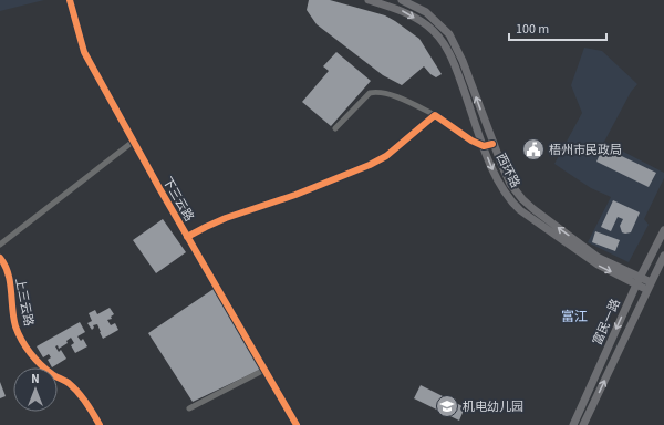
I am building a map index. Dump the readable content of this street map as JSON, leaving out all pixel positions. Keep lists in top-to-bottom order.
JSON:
{
  "streets": {
    "main road": ["西环路", "富民一路"],
    "street": ["下三云路", "上三云路"]
  },
  "crossings": [
    ["西环路", "富民一路"]
  ],
  "districts": ["富江"],
  "places": {
    "public building": ["梧州市民政局"],
    "school or university": ["机电幼儿园"]
  },
  "scale_bar": "100 m",
  "north": "top"
}
